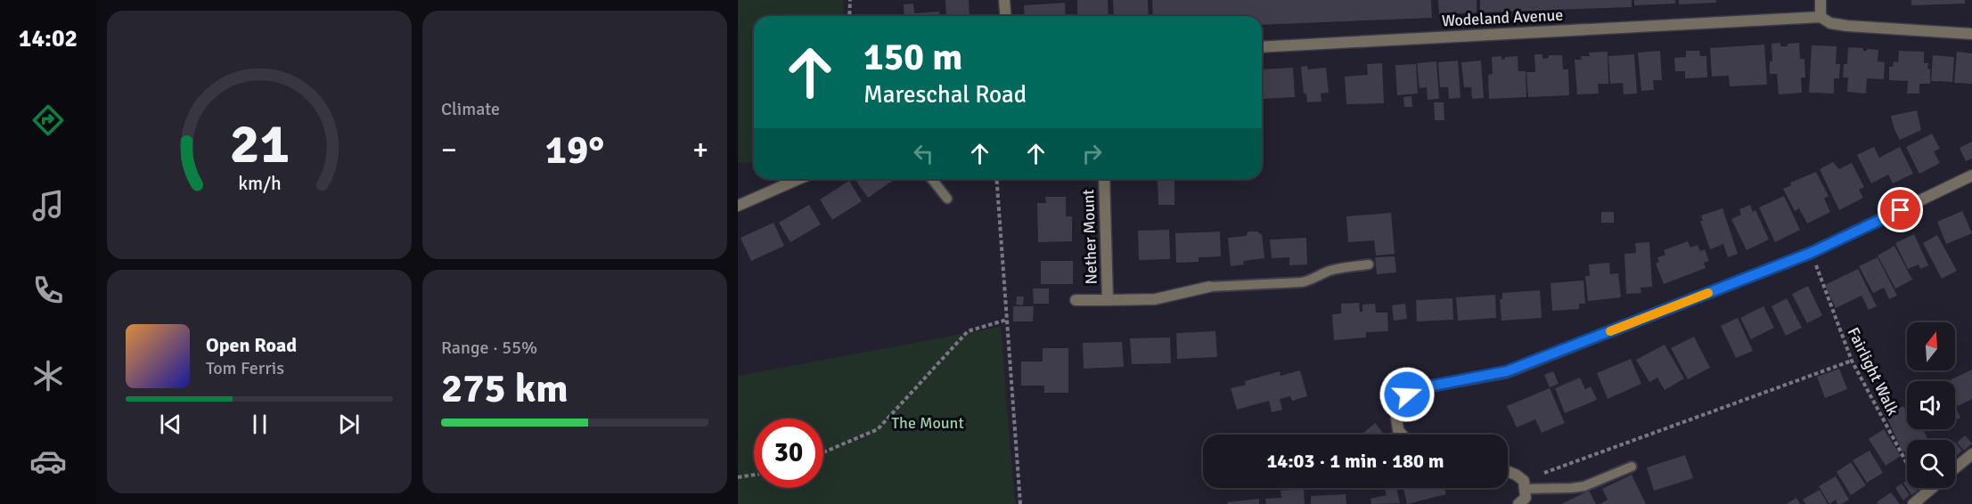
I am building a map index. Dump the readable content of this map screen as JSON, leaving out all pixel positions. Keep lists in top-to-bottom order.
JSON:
{
  "streets": {
    "street": ["Wodeland Avenue", "Nether Mount"],
    "path": ["Fairlight Walk"]
  },
  "parks": ["The Mount"],
  "north": "top",
  "page": {
    "tabs": "14:02",
    "tile": [
      "Climate",
      ["Range · 55%", "275 km"]
    ],
    "turn": ["150 m", "Mareschal Road"],
    "heat": ["−", "19°", "+"],
    "song": ["Open Road", "Tom Ferris"],
    "limit": "30",
    "trip": "14:03 · 1 min · 180 m",
    "gauge": ["21", "km/h"]
  }
}
